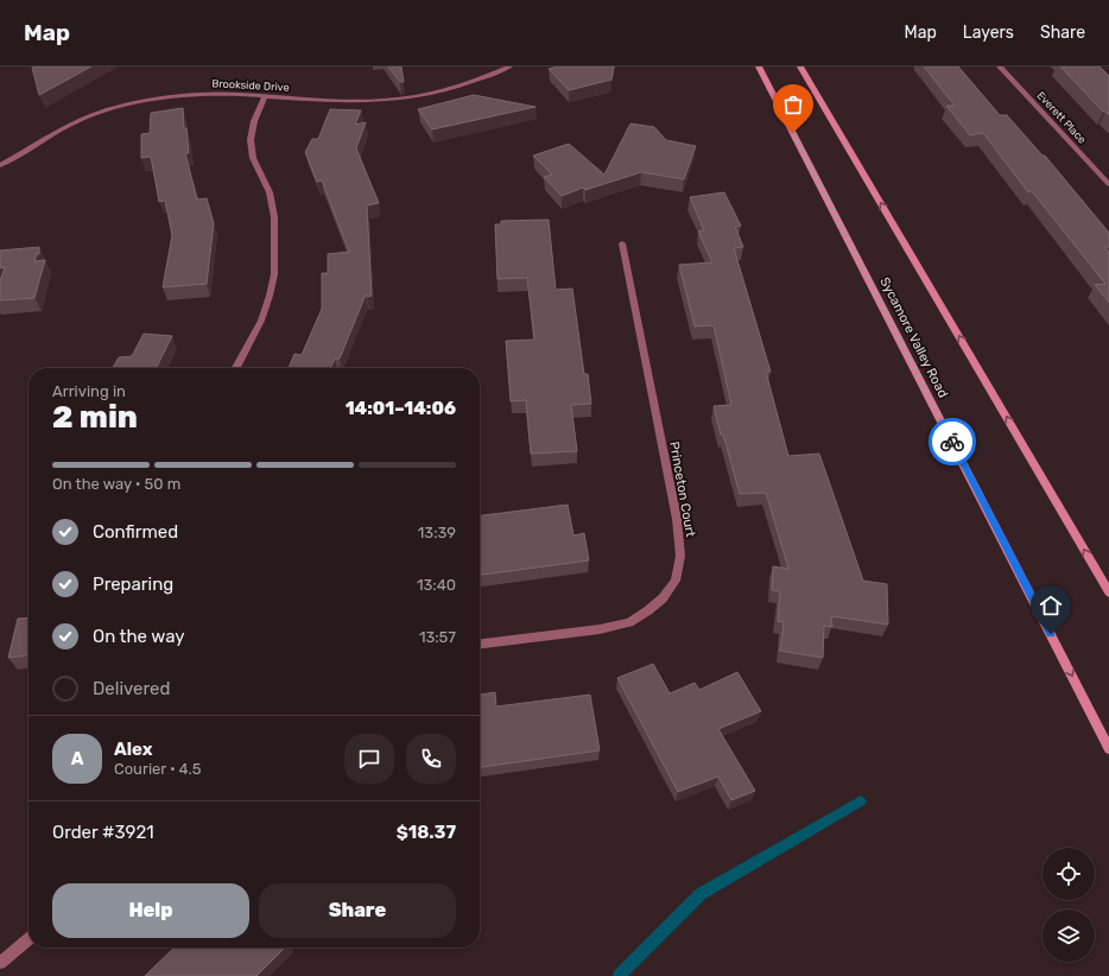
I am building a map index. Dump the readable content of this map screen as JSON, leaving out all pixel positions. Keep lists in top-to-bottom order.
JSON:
{
  "streets": {
    "main road": ["Sycamore Valley Road"],
    "street": ["Brookside Drive", "Everett Place", "Princeton Court"]
  },
  "page": {
    "header": "Map",
    "nav": ["Map", "Layers", "Share"],
    "heading": ["2 min", "Arriving in", "14:01–14:06"],
    "panel": [
      "Alex",
      "Courier · 4.5",
      "Order #3921",
      "$18.37"
    ],
    "bar": "On the way · 50 m",
    "list": [
      ["Confirmed", "13:39"],
      ["Preparing", "13:40"],
      ["On the way", "13:57"],
      "Delivered"
    ],
    "round": "A",
    "buttons": ["Help", "Share"]
  }
}
